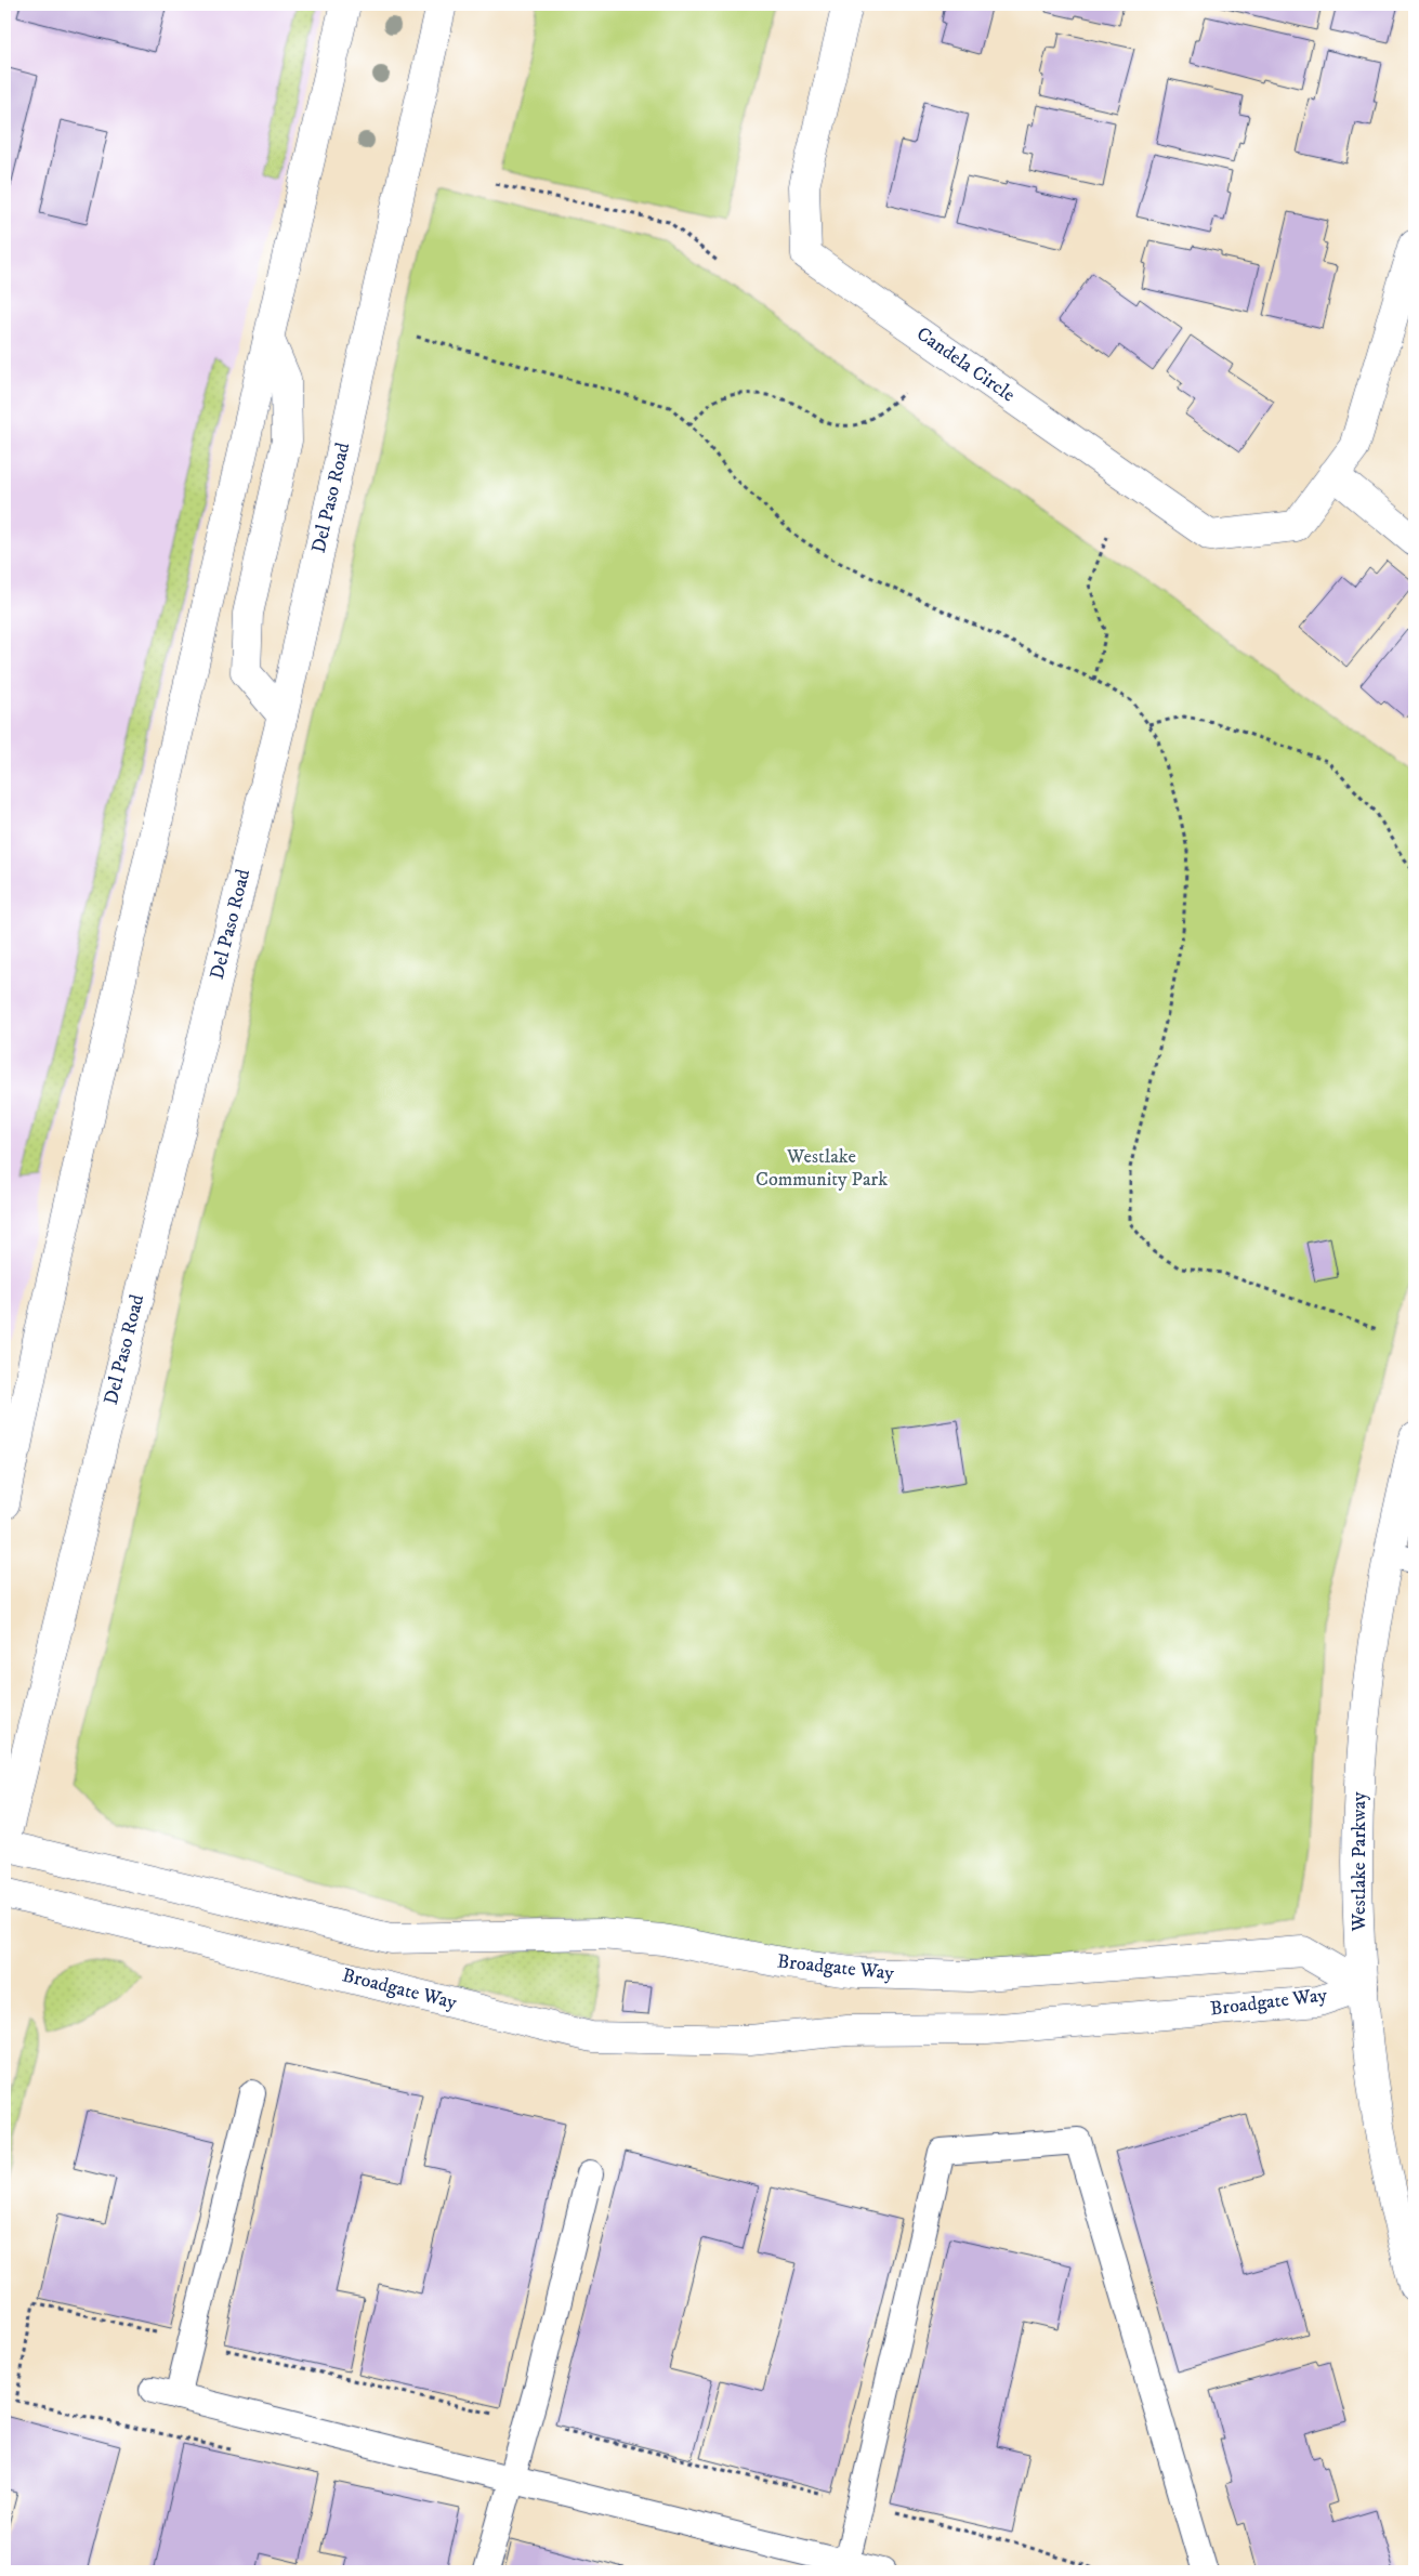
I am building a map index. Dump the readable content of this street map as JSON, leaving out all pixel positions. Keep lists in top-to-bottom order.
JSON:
{
  "streets": {
    "street": [
      "Candela Circle",
      "Del Paso Road",
      "Westlake Parkway",
      "Broadgate Way"
    ]
  },
  "crossings": [
    ["Del Paso Road", "Broadgate Way"],
    ["Westlake Parkway", "Broadgate Way"]
  ],
  "parks": ["Westlake Community Park"]
}
